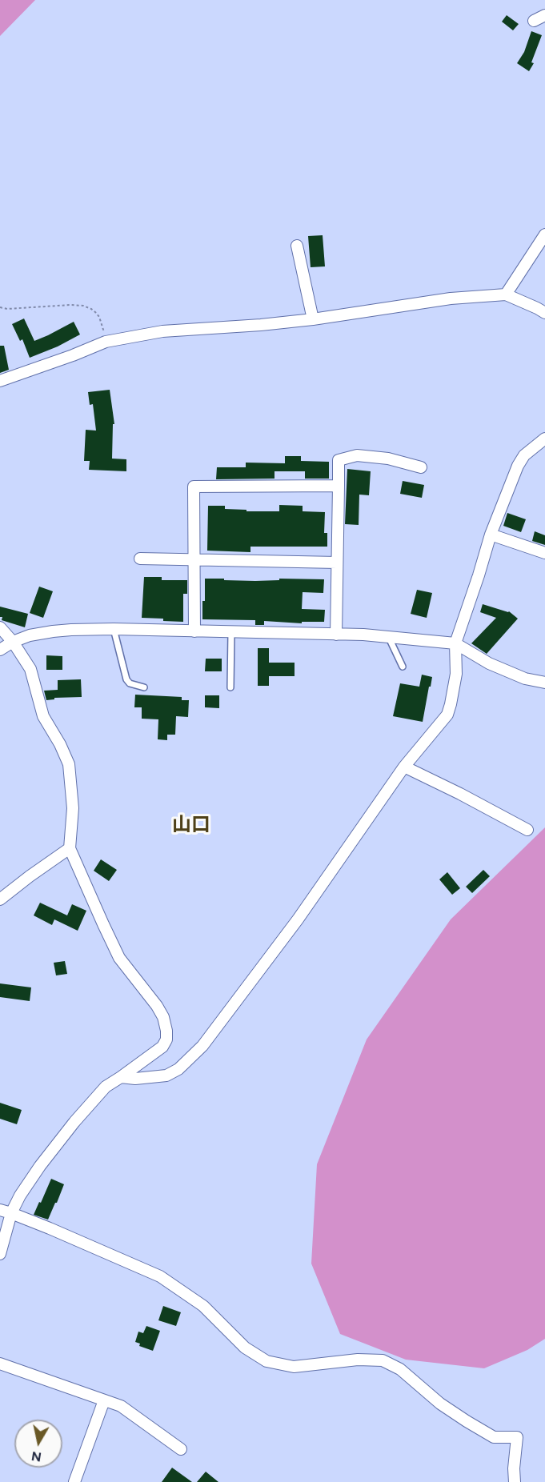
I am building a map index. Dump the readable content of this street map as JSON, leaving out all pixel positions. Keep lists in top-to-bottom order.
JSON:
{
  "districts": ["山口"],
  "north": "bottom"
}
